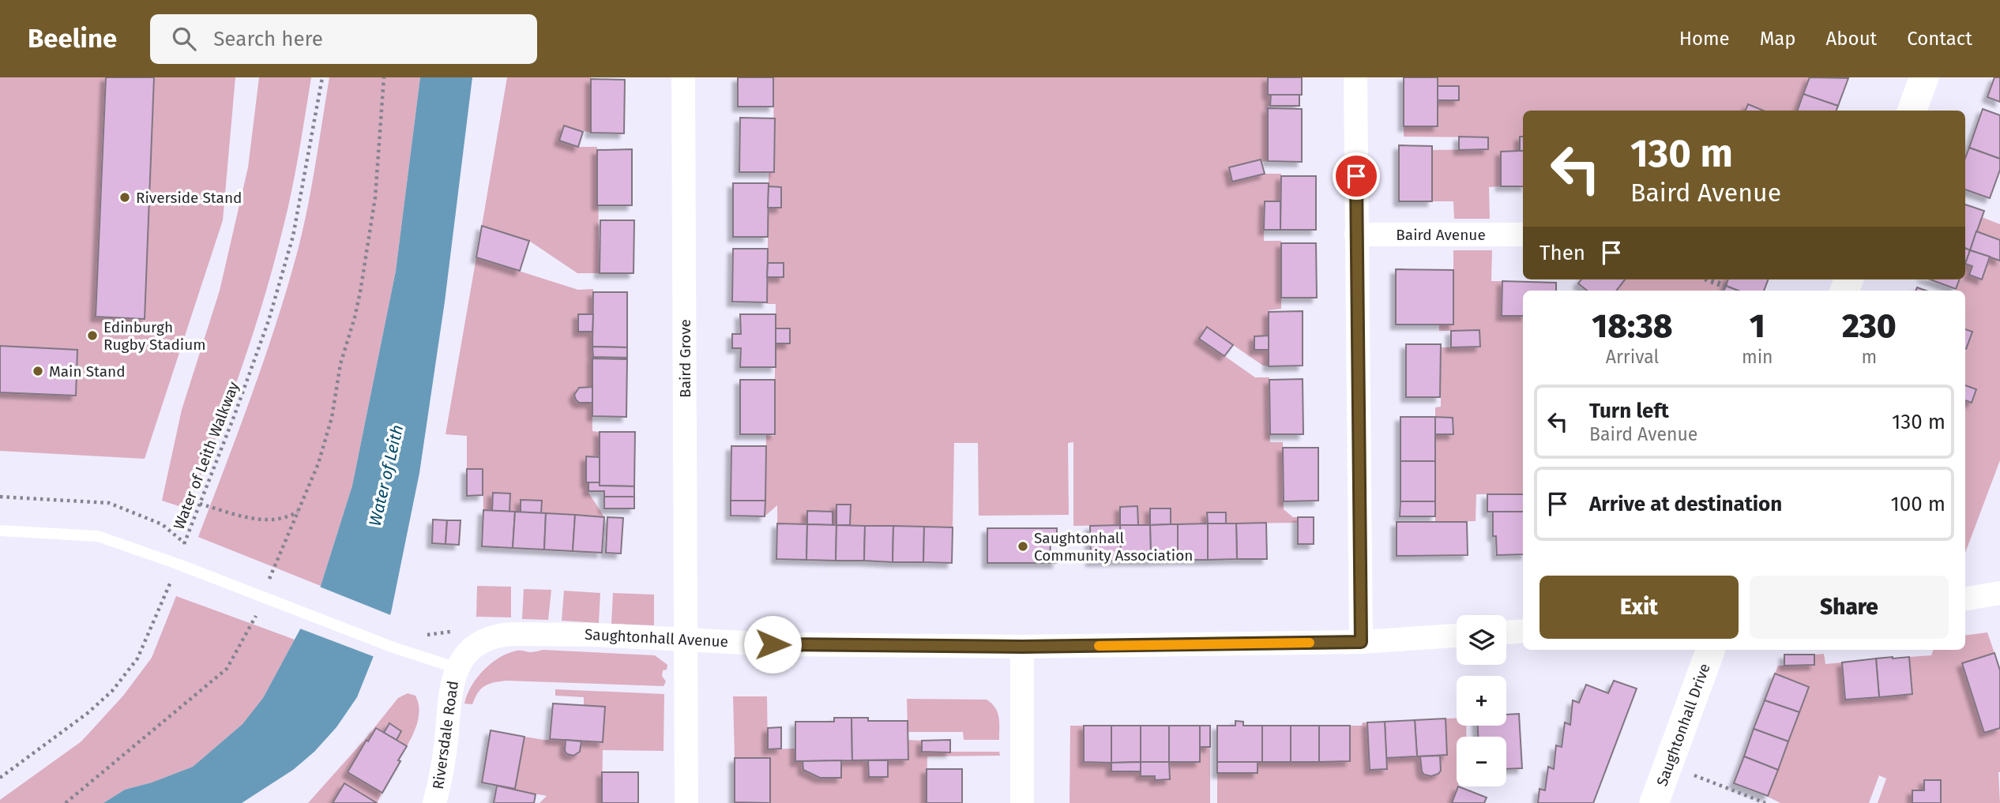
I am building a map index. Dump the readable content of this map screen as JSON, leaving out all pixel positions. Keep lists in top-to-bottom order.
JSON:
{
  "streets": {
    "street": [
      "Baird Avenue",
      "Baird Grove",
      "Saughtonhall Avenue",
      "Saughtonhall Drive",
      "Riversdale Road"
    ],
    "path": ["Water of Leith Walkway"]
  },
  "crossings": [
    ["Baird Grove", "Saughtonhall Avenue"],
    ["Saughtonhall Avenue", "Riversdale Road"]
  ],
  "water": ["Water of Leith"],
  "places": [
    "Riverside Stand",
    "Edinburgh Rugby Stadium",
    "Main Stand",
    "Saughtonhall Community Association"
  ],
  "page": {
    "header": "Beeline",
    "search": "Search here",
    "nav": [
      "Home",
      "Map",
      "About",
      "Contact"
    ],
    "turn": ["130 m", "Baird Avenue"],
    "then": "Then",
    "eta": [
      "18:38",
      "Arrival",
      "1",
      "min",
      "230",
      "m"
    ],
    "list": [
      {
        "name": "Turn left",
        "note": "Baird Avenue",
        "value": "130 m"
      },
      {
        "name": "Arrive at destination",
        "value": "100 m"
      }
    ],
    "buttons": ["Exit", "Share"],
    "map_buttons": ["+", "−"]
  }
}
